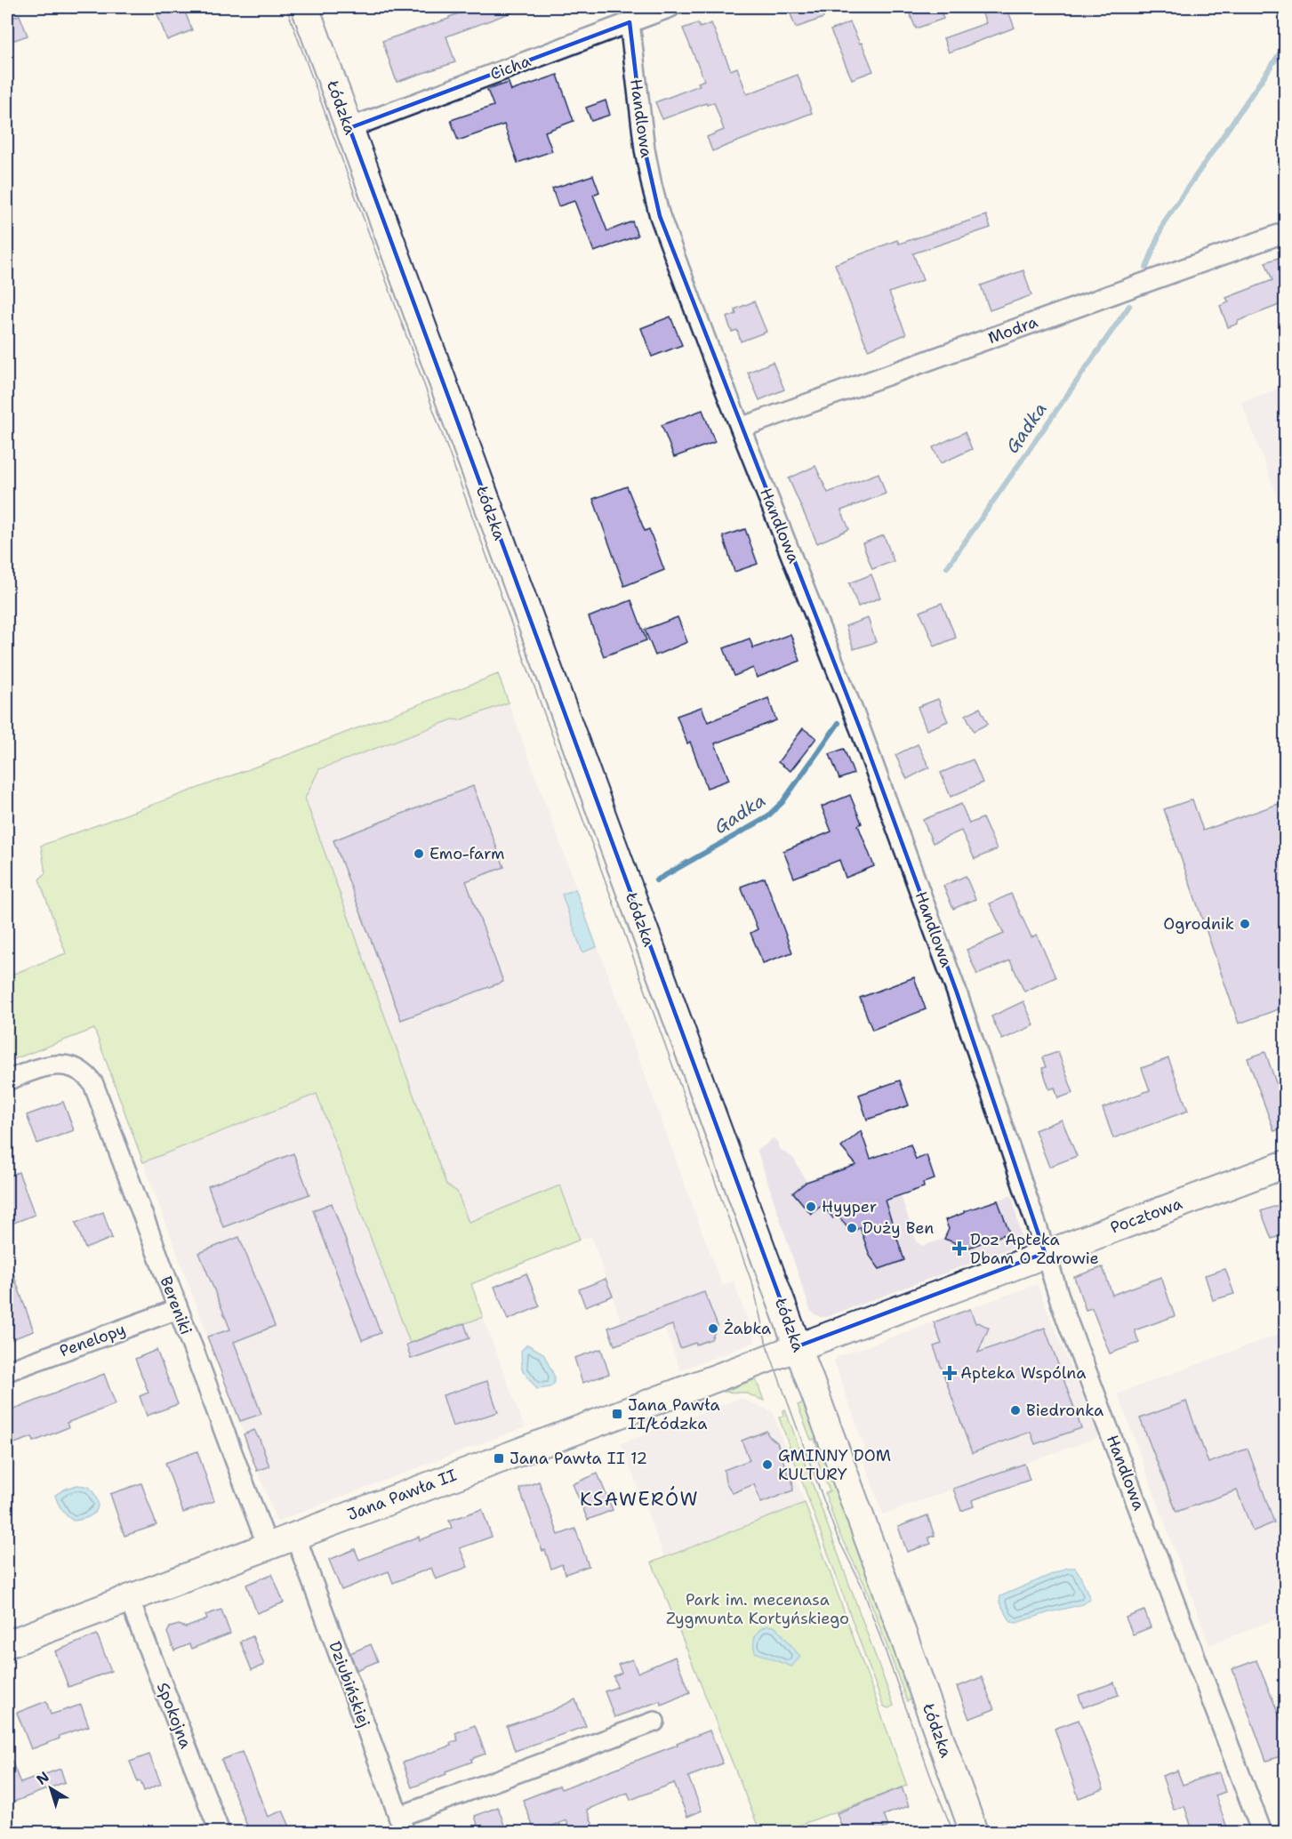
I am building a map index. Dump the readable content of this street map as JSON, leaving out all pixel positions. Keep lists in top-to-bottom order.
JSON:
{
  "streets": {
    "main road": ["Łódzka", "Pocztowa", "Jana Pawła II"],
    "street": [
      "Cicha",
      "Handlowa",
      "Modra",
      "Bereniki",
      "Penelopy",
      "Dziubińskiej",
      "Spokojna"
    ]
  },
  "crossings": [
    ["Cicha", "Łódzka"],
    ["Cicha", "Handlowa"],
    ["Łódzka", "Pocztowa"],
    ["Łódzka", "Jana Pawła II"],
    ["Handlowa", "Modra"],
    ["Handlowa", "Pocztowa"],
    ["Pocztowa", "Jana Pawła II"],
    ["Bereniki", "Penelopy"],
    ["Bereniki", "Jana Pawła II"],
    ["Jana Pawła II", "Dziubińskiej"],
    ["Jana Pawła II", "Spokojna"]
  ],
  "districts": ["KSAWERÓW"],
  "water": ["Gadka"],
  "parks": ["Park im. mecenasa Zygmunta Kortyńskiego"],
  "places": {
    "other": [
      "Emo-farm",
      "Ogrodnik",
      "Hyyper",
      "Duży Ben",
      "Żabka",
      "Biedronka",
      "GMINNY DOM KULTURY"
    ],
    "health": ["Doz Apteka Dbam O Zdrowie", "Apteka Wspólna"],
    "transit": ["Jana Pawła II/Łódzka", "Jana Pawła II 12"]
  },
  "north": "top left"
}
